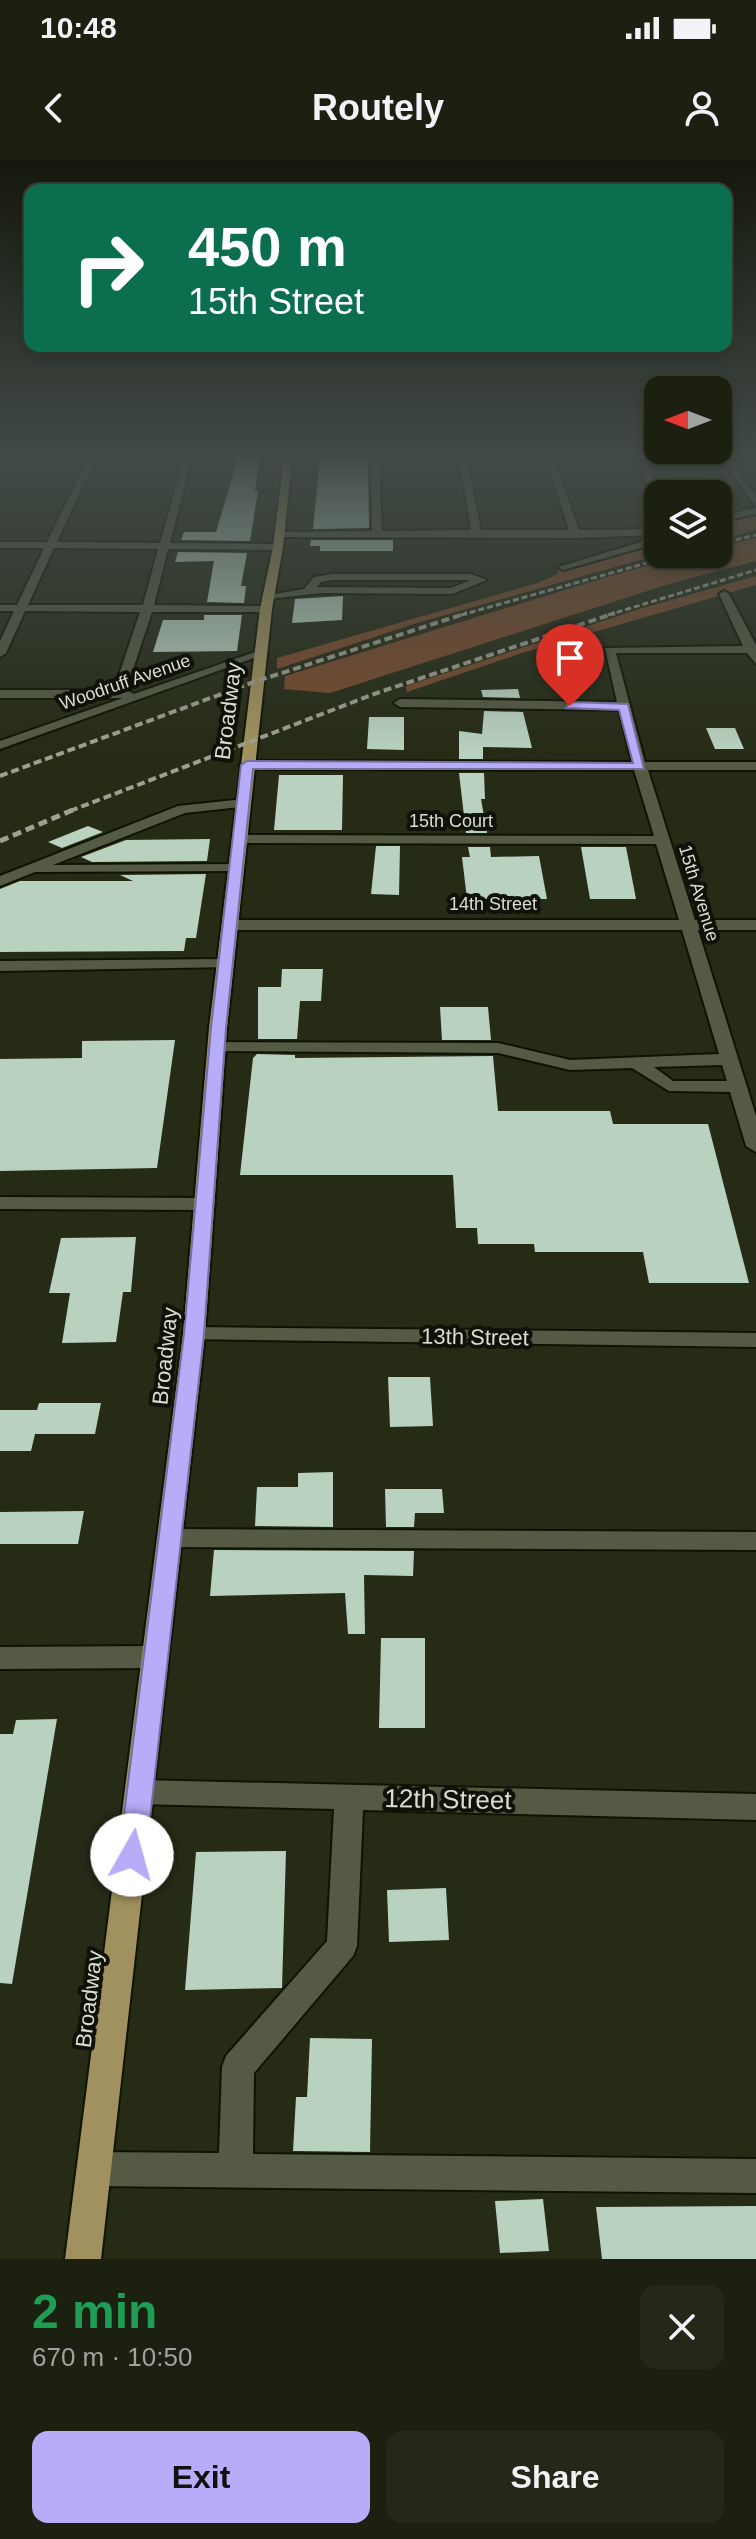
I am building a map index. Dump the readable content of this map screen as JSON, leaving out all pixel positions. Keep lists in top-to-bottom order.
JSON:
{
  "streets": {
    "main road": ["Broadway"],
    "street": [
      "Woodruff Avenue",
      "15th Court",
      "15th Avenue",
      "14th Street",
      "13th Street",
      "12th Street"
    ]
  },
  "crossings": [
    ["Woodruff Avenue", "Broadway"],
    ["Broadway", "15th Court"],
    ["Broadway", "14th Street"],
    ["Broadway", "13th Street"],
    ["Broadway", "12th Street"],
    ["15th Court", "15th Avenue"],
    ["15th Avenue", "14th Street"]
  ],
  "north": "left",
  "page": {
    "status": "10:48",
    "header": "Routely",
    "turn": ["450 m", "15th Street"],
    "heading": ["2 min", "670 m · 10:50"],
    "buttons": ["Exit", "Share"]
  }
}
